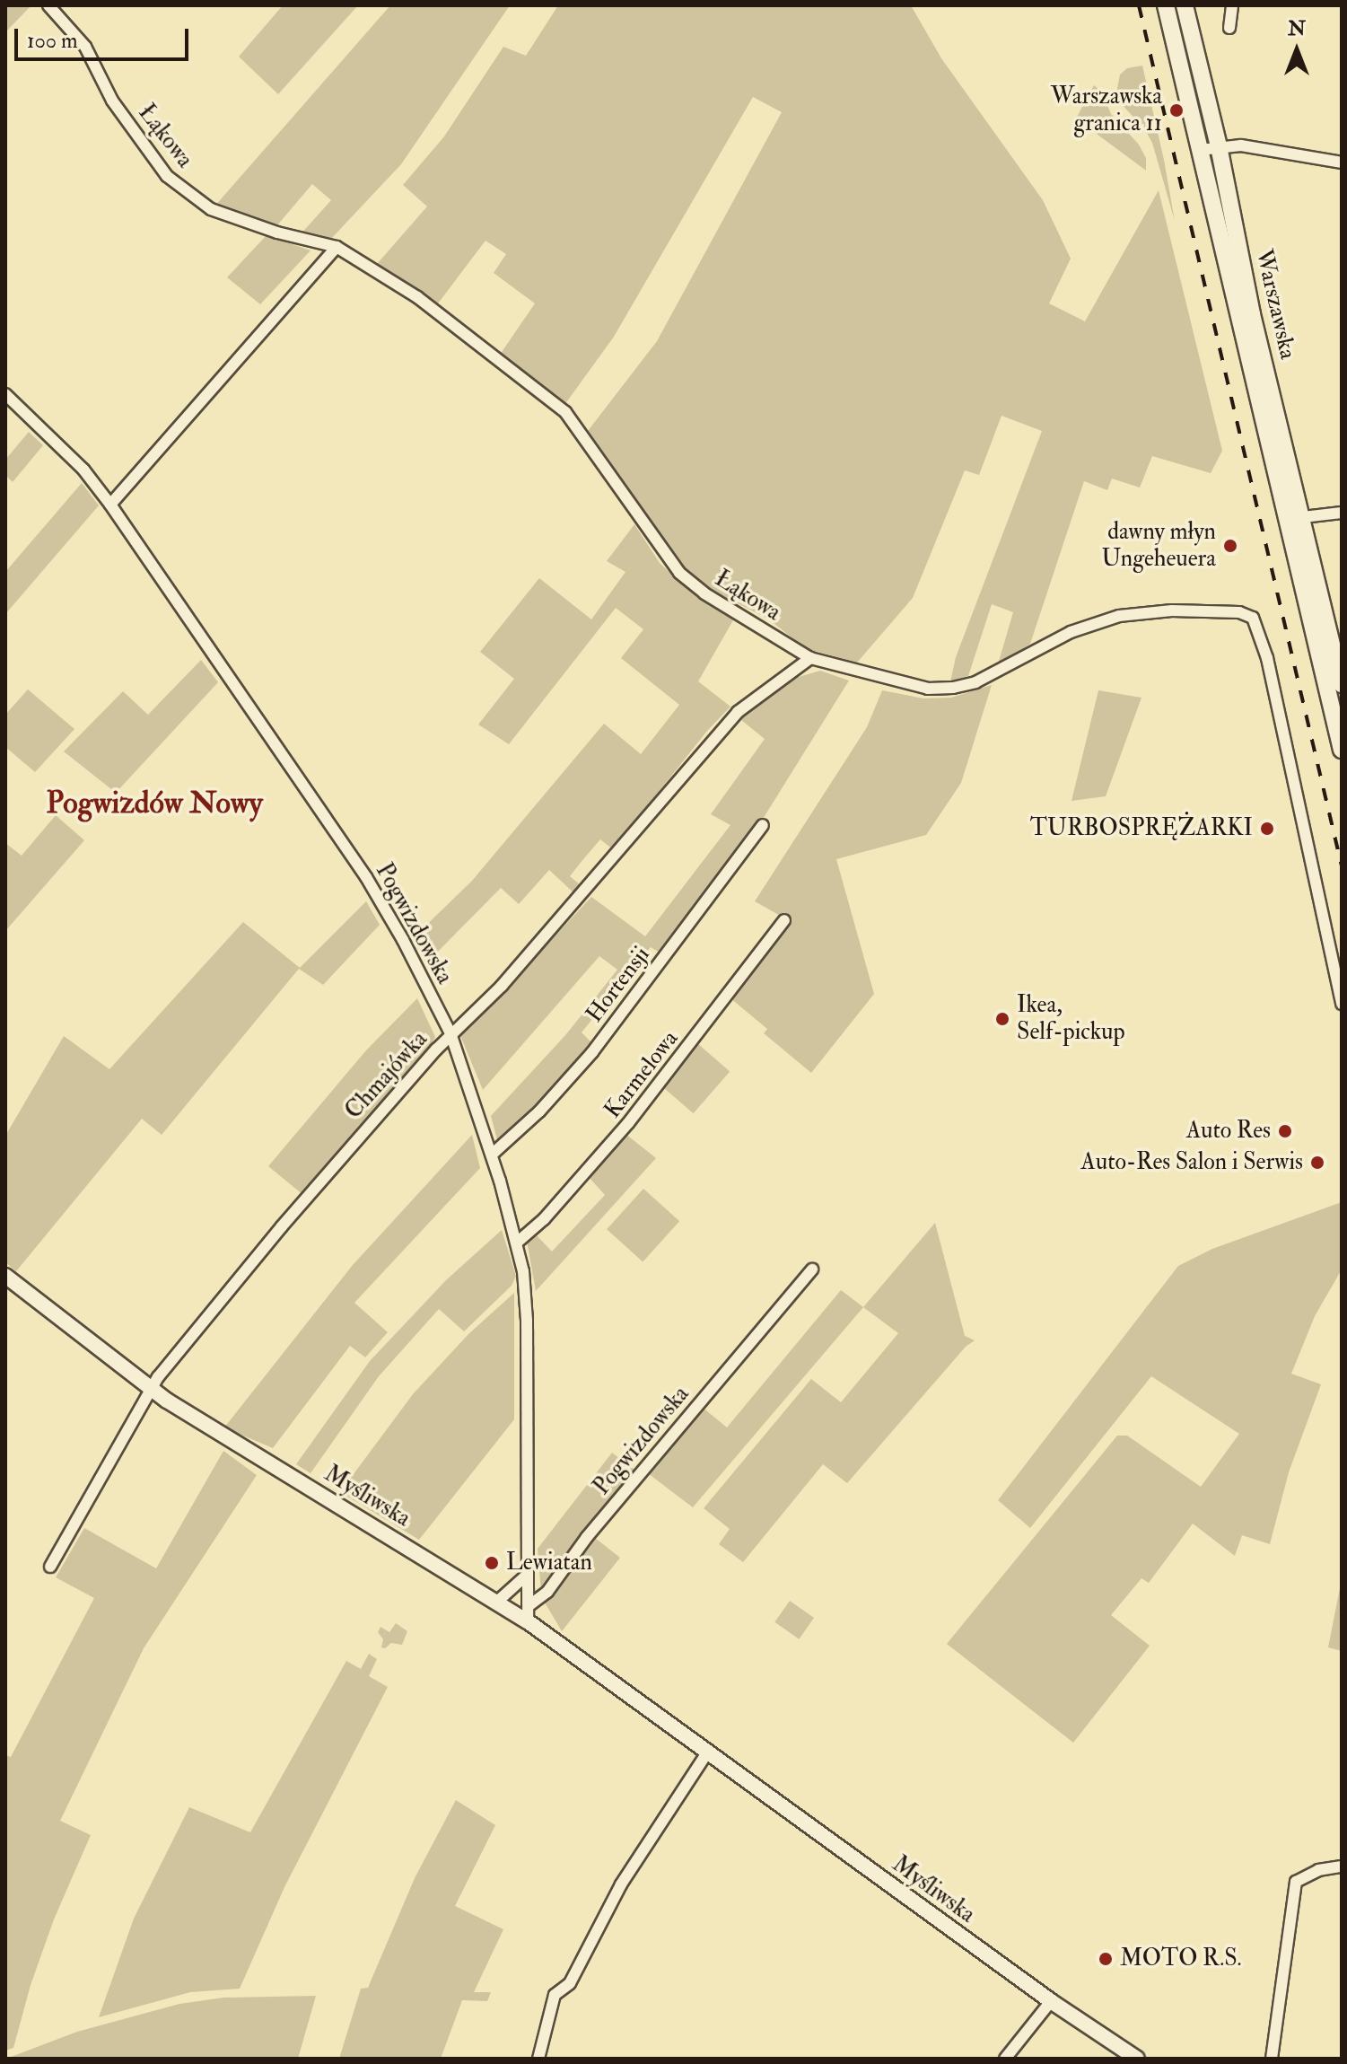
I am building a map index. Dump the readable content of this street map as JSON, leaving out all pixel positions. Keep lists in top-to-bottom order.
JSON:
{
  "streets": {
    "main road": ["Warszawska"],
    "street": [
      "Łąkowa",
      "Pogwizdowska",
      "Hortensji",
      "Karmelowa",
      "Chmajówka",
      "Myśliwska"
    ]
  },
  "crossings": [
    ["Łąkowa", "Chmajówka"],
    ["Pogwizdowska", "Hortensji"],
    ["Pogwizdowska", "Karmelowa"],
    ["Pogwizdowska", "Chmajówka"],
    ["Pogwizdowska", "Myśliwska"],
    ["Chmajówka", "Myśliwska"]
  ],
  "districts": ["Pogwizdów Nowy"],
  "places": [
    "Warszawska granica 11",
    "dawny młyn Ungeheuera",
    "TURBOSPRĘŻARKI",
    "Ikea, Self-pickup",
    "Auto Res",
    "Auto-Res Salon i Serwis",
    "Lewiatan",
    "MOTO R.S."
  ],
  "scale_bar": "100 m",
  "north": "top"
}
